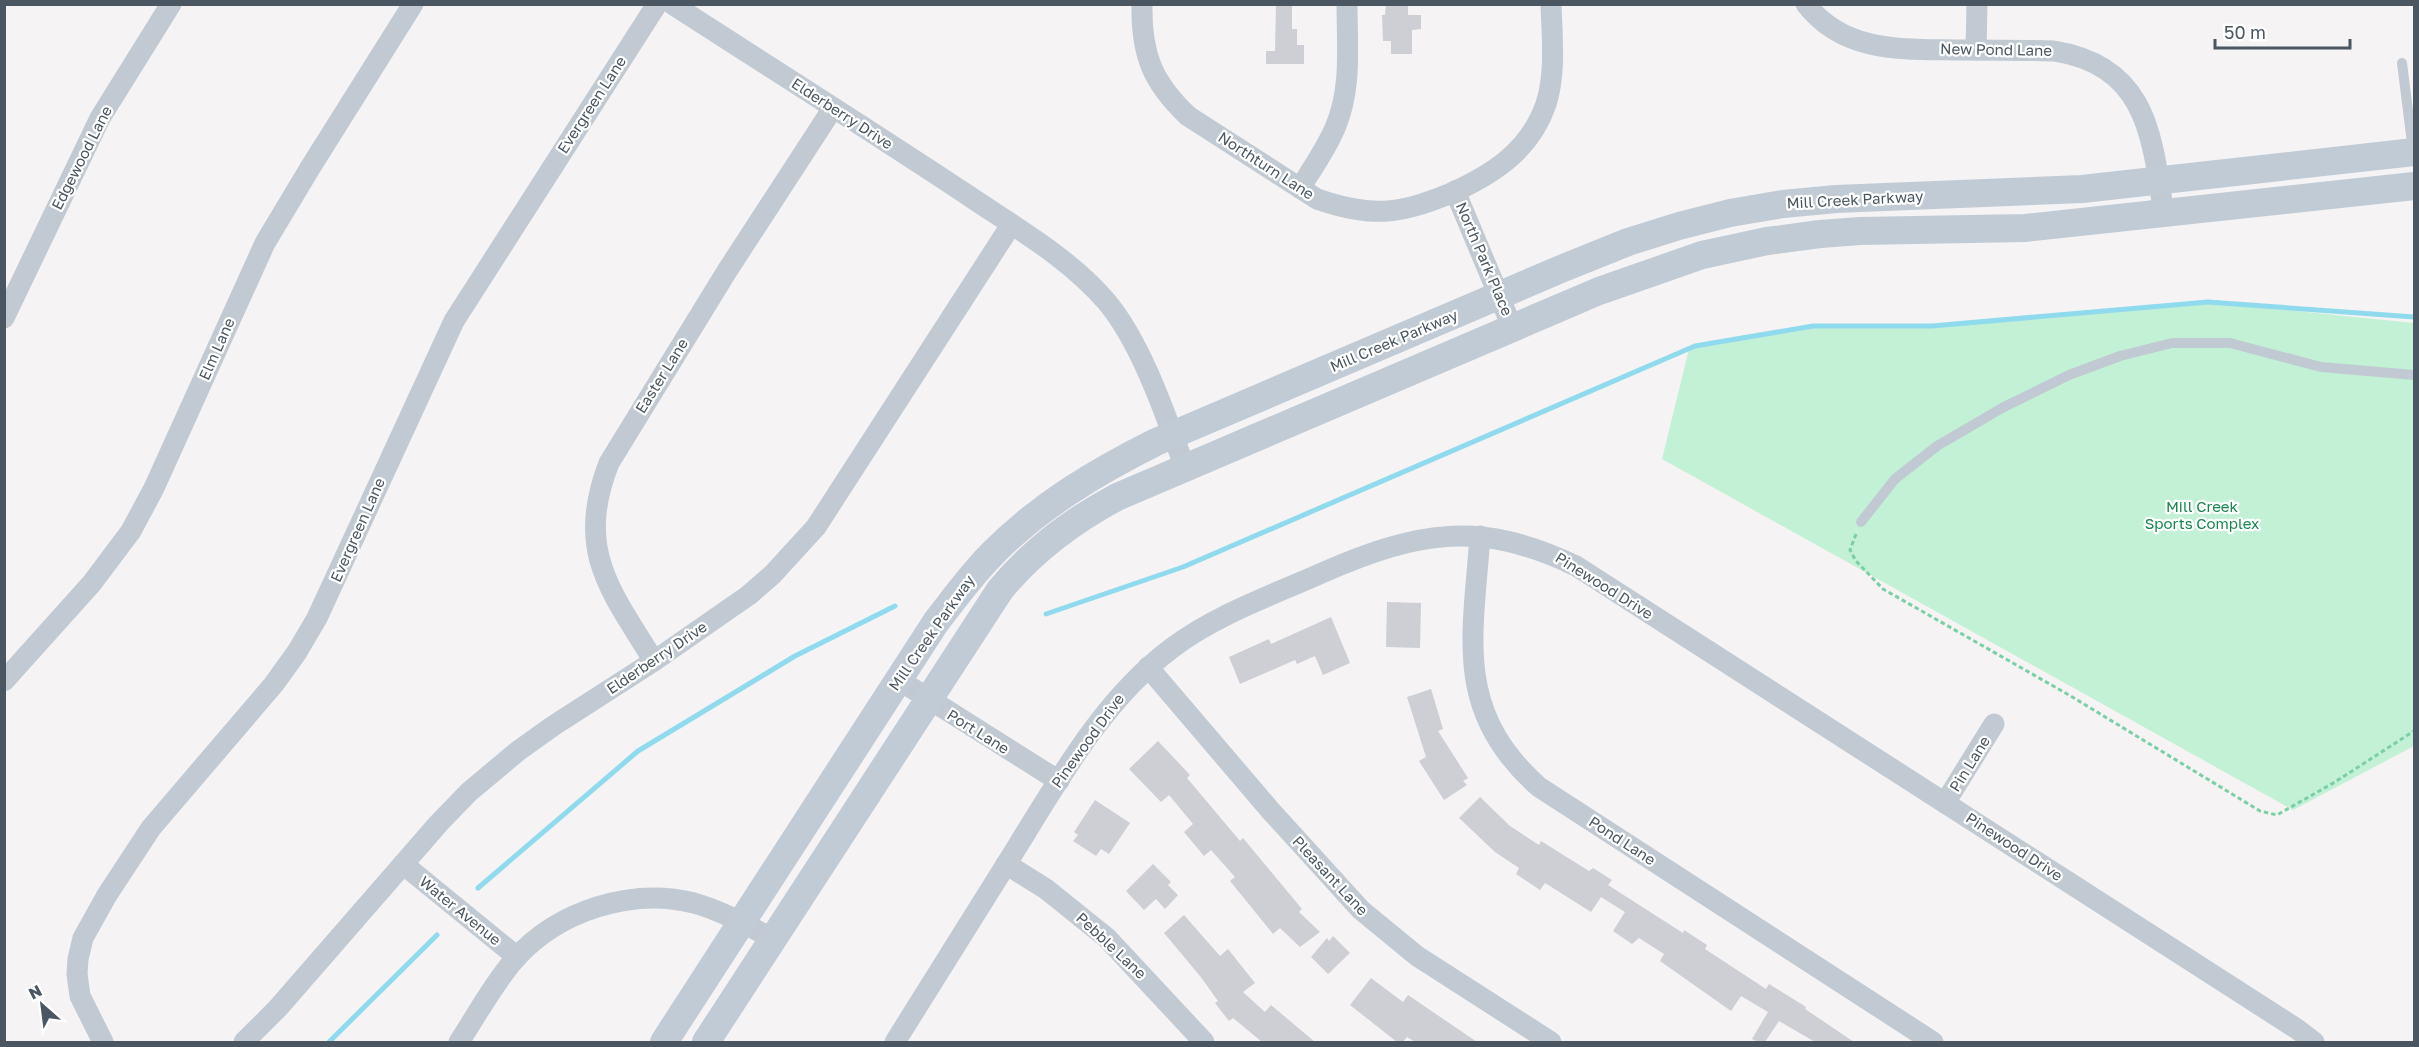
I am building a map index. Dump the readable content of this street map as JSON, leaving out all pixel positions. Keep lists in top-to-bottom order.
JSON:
{
  "streets": {
    "main road": ["Mill Creek Parkway"],
    "street": [
      "New Pond Lane",
      "Evergreen Lane",
      "Elderberry Drive",
      "Edgewood Lane",
      "Northturn Lane",
      "North Park Place",
      "Elm Lane",
      "Easter Lane",
      "Pinewood Drive",
      "Port Lane",
      "Pin Lane",
      "Pond Lane",
      "Pleasant Lane",
      "Water Avenue",
      "Pebble Lane"
    ]
  },
  "crossings": [
    ["New Pond Lane", "Mill Creek Parkway"],
    ["Elderberry Drive", "Mill Creek Parkway"],
    ["Elderberry Drive", "Easter Lane"],
    ["Elderberry Drive", "Water Avenue"],
    ["Northturn Lane", "North Park Place"],
    ["Mill Creek Parkway", "North Park Place"],
    ["Mill Creek Parkway", "Port Lane"],
    ["Pinewood Drive", "Port Lane"],
    ["Pinewood Drive", "Pin Lane"],
    ["Pinewood Drive", "Pond Lane"],
    ["Pinewood Drive", "Pleasant Lane"],
    ["Pinewood Drive", "Pebble Lane"]
  ],
  "parks": ["Mill Creek Sports Complex"],
  "scale_bar": "50 m",
  "north": "top left"
}
